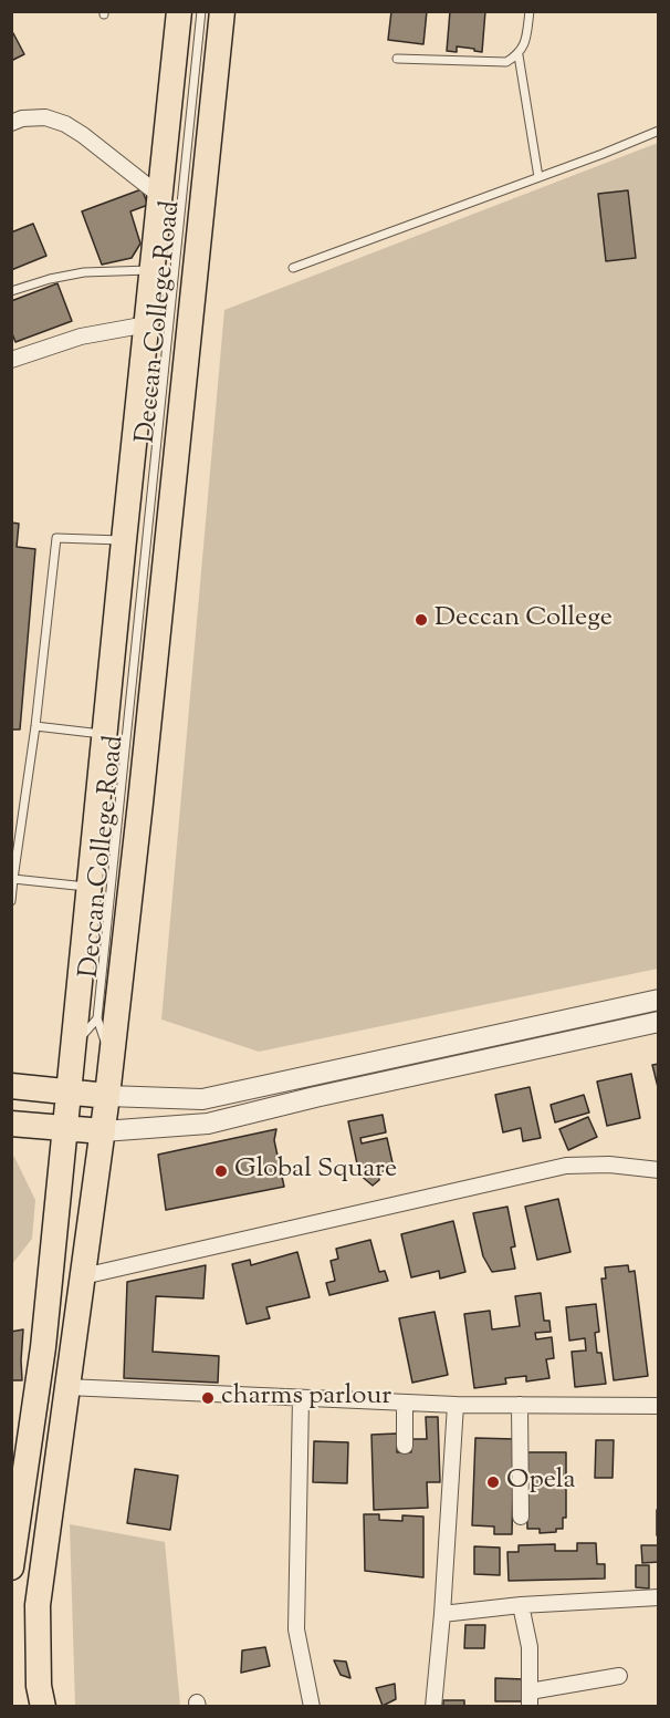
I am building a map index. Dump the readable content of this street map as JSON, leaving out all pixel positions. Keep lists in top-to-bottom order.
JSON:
{
  "streets": {
    "main road": ["Deccan College Road"]
  },
  "places": [
    "Deccan College",
    "Global Square",
    "charms parlour",
    "Opela"
  ]
}
